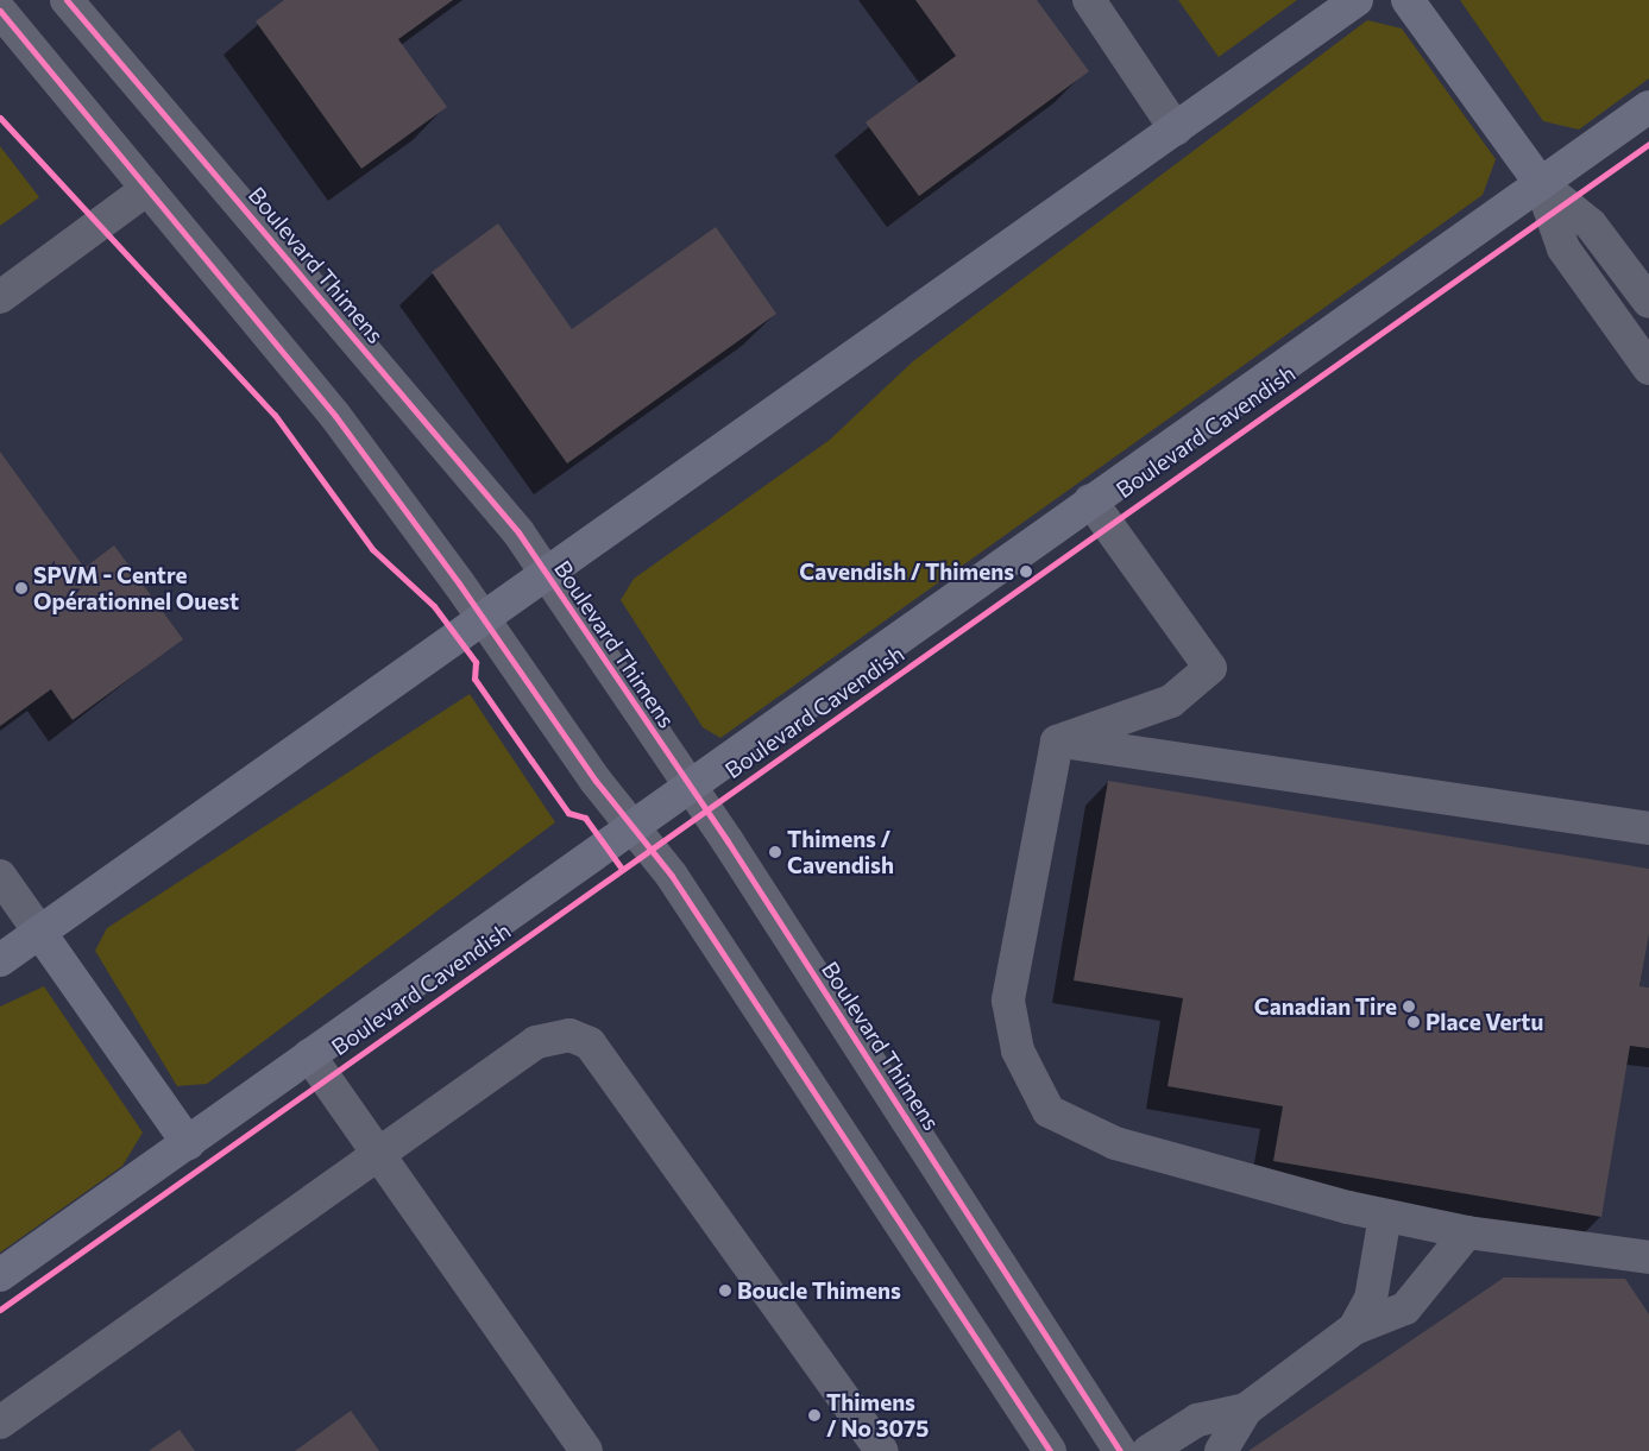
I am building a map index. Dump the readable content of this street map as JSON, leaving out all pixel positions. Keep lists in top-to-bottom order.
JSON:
{
  "streets": {
    "main road": ["Boulevard Cavendish"],
    "street": ["Boulevard Thimens"]
  },
  "crossings": [
    ["Boulevard Thimens", "Boulevard Cavendish"]
  ],
  "places": [
    "Cavendish / Thimens",
    "SPVM - Centre Opérationnel Ouest",
    "Thimens / Cavendish",
    "Canadian Tire",
    "Place Vertu",
    "Boucle Thimens",
    "Thimens / No 3075"
  ]
}
